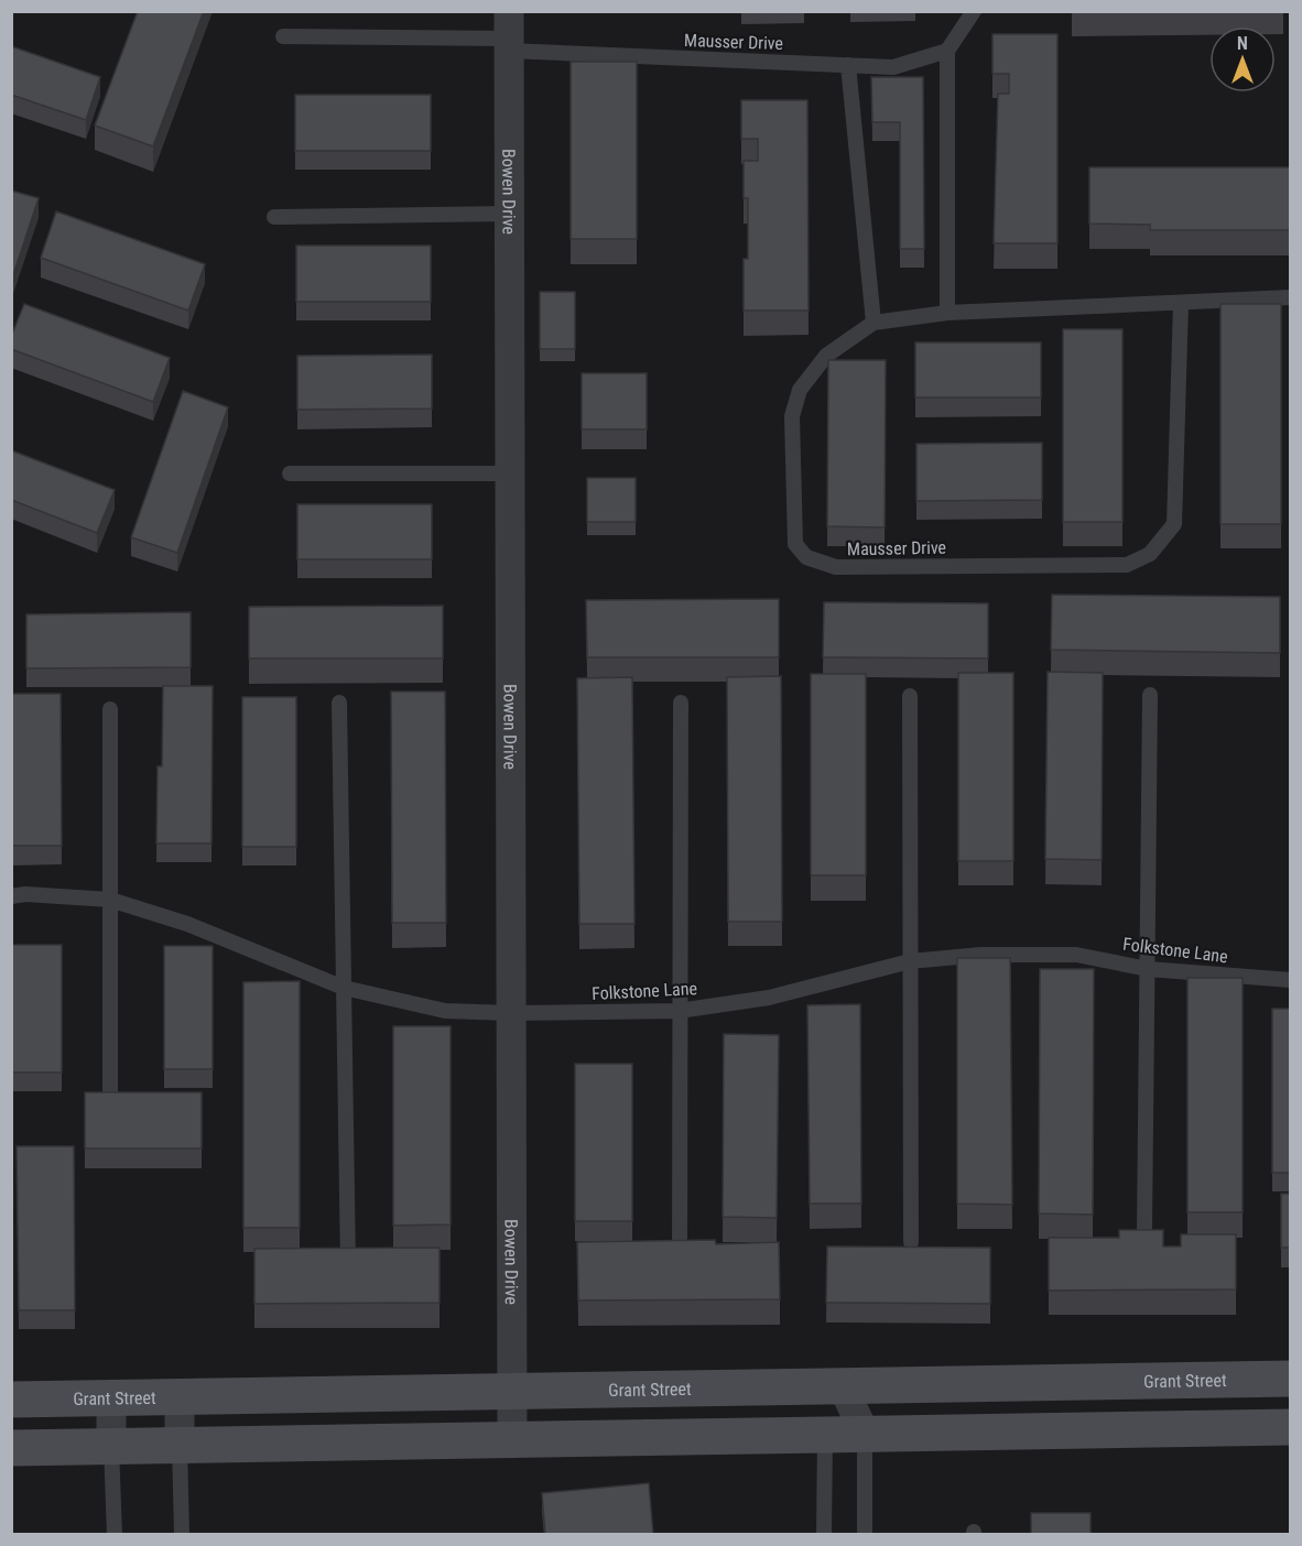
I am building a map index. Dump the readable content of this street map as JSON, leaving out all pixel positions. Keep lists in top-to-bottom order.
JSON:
{
  "streets": {
    "street": ["Bowen Drive", "Grant Street"],
    "lane": ["Mausser Drive", "Folkstone Lane"]
  },
  "crossings": [
    ["Mausser Drive", "Bowen Drive"],
    ["Bowen Drive", "Folkstone Lane"],
    ["Bowen Drive", "Grant Street"]
  ],
  "north": "top"
}
